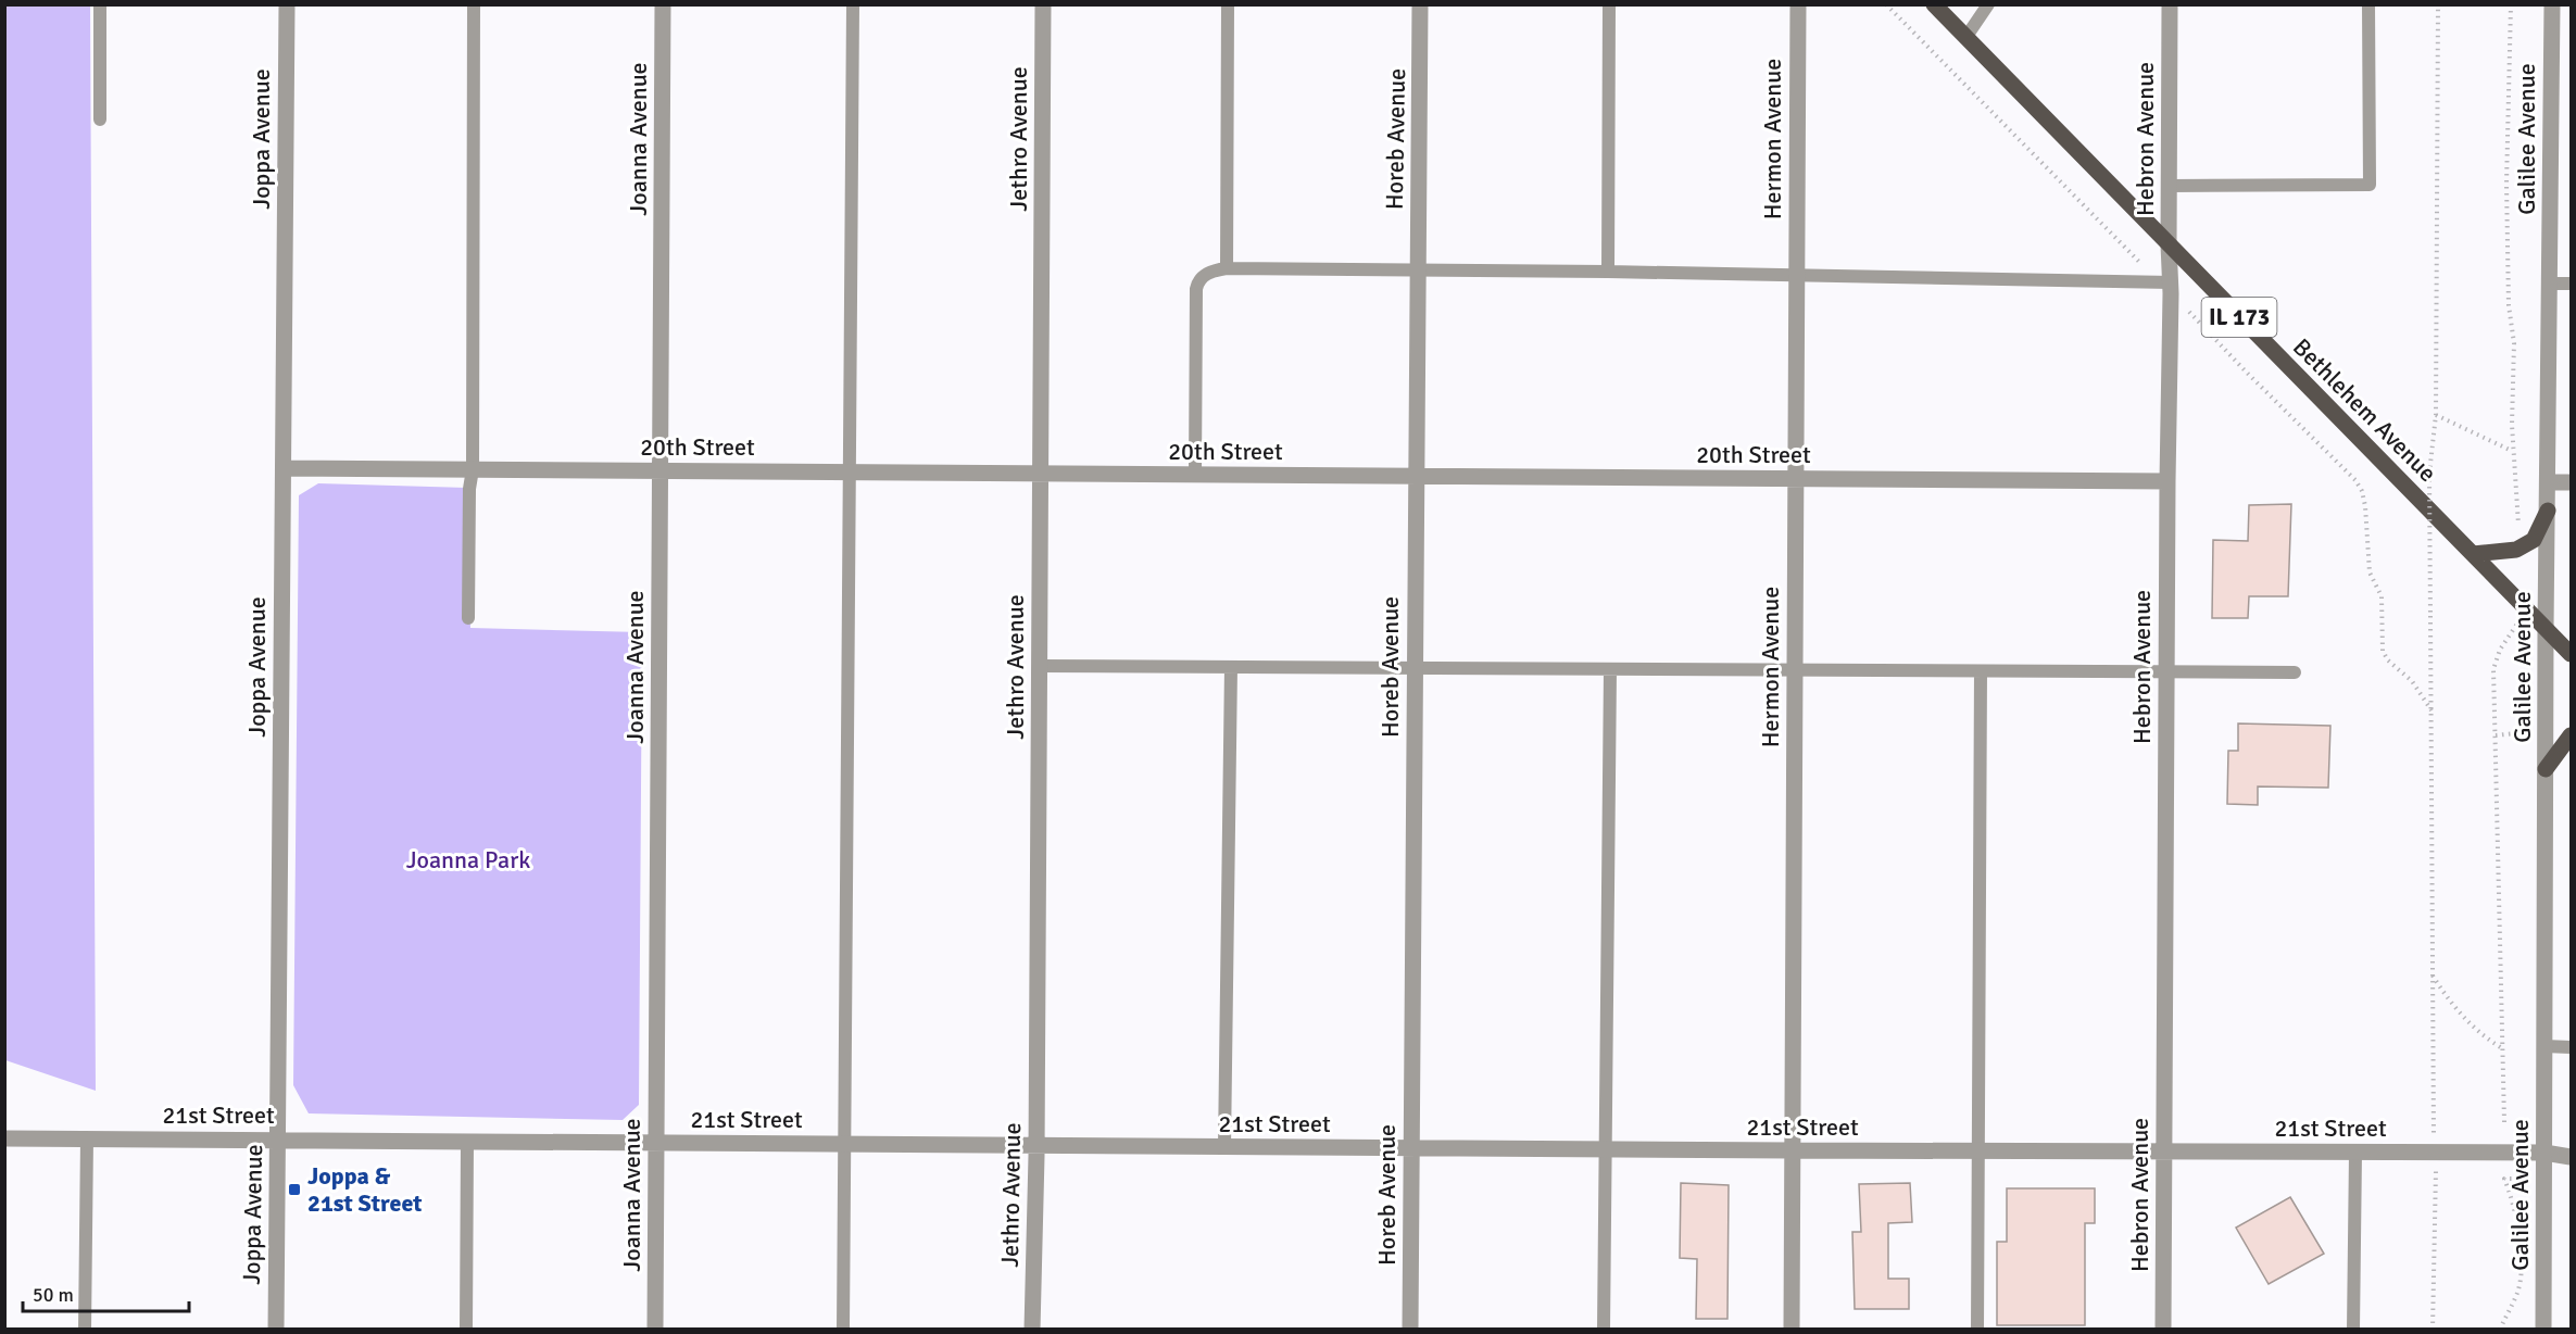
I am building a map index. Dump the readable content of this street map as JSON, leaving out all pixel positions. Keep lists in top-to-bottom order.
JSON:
{
  "streets": {
    "main road": ["IL 173", "Bethlehem Avenue"],
    "street": [
      "Joppa Avenue",
      "Joanna Avenue",
      "Jethro Avenue",
      "Horeb Avenue",
      "Hermon Avenue",
      "Hebron Avenue",
      "Galilee Avenue",
      "20th Street",
      "21st Street"
    ]
  },
  "crossings": [
    ["Joppa Avenue", "20th Street"],
    ["Joppa Avenue", "21st Street"],
    ["Joanna Avenue", "20th Street"],
    ["Joanna Avenue", "21st Street"],
    ["Jethro Avenue", "20th Street"],
    ["Jethro Avenue", "21st Street"],
    ["Horeb Avenue", "20th Street"],
    ["Horeb Avenue", "21st Street"],
    ["Hermon Avenue", "20th Street"],
    ["Hermon Avenue", "21st Street"],
    ["Hebron Avenue", "Bethlehem Avenue"],
    ["Hebron Avenue", "20th Street"],
    ["Hebron Avenue", "21st Street"],
    ["Galilee Avenue", "Bethlehem Avenue"],
    ["Galilee Avenue", "21st Street"]
  ],
  "parks": ["Joanna Park"],
  "places": {
    "transit": ["Joppa & 21st Street"]
  },
  "scale_bar": "50 m"
}
